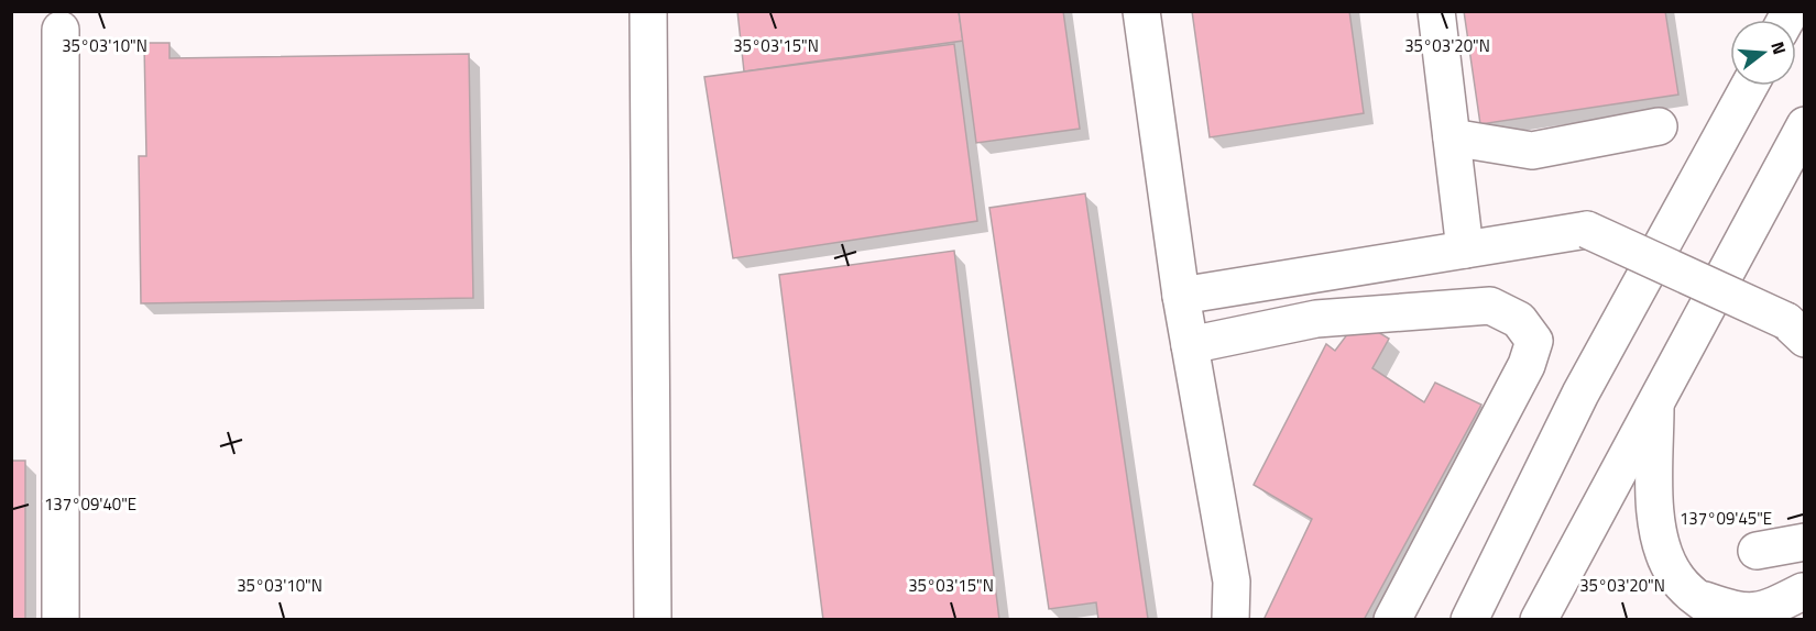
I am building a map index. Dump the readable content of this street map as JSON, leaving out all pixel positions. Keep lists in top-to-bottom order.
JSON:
{
  "north": "right",
  "coordinates": [
    "35°03'10\"N",
    "35°03'15\"N",
    "35°03'20\"N",
    "137°09'40\"E",
    "137°09'45\"E"
  ]
}
